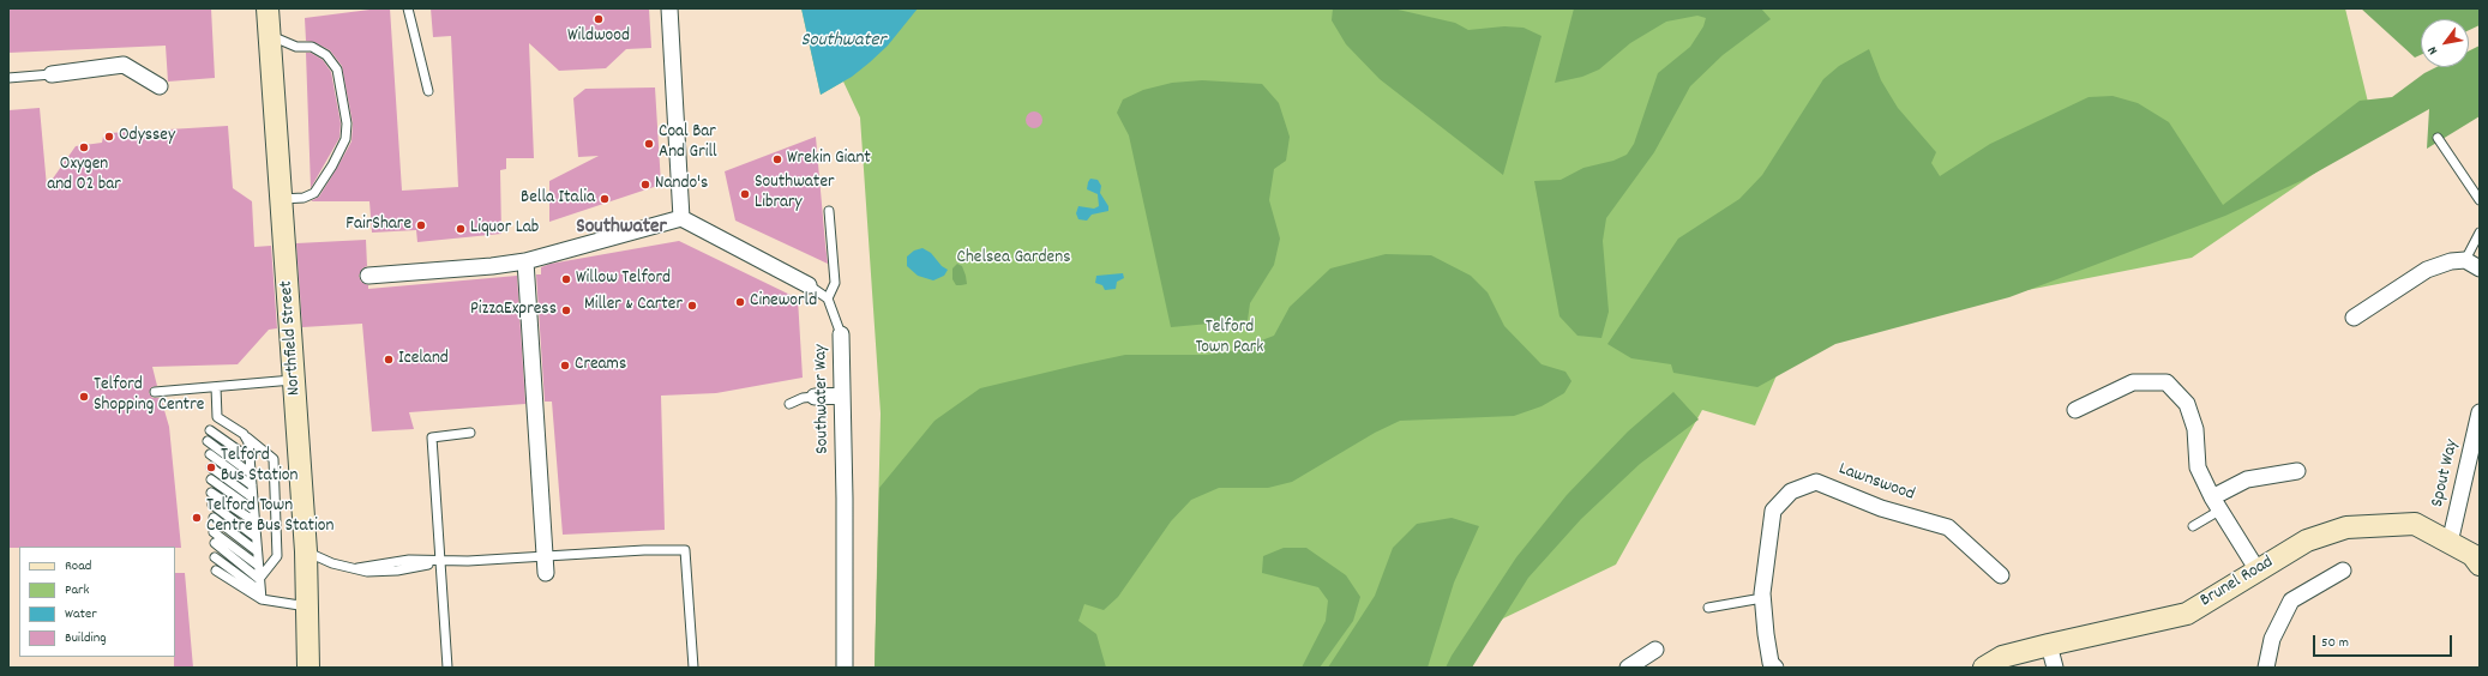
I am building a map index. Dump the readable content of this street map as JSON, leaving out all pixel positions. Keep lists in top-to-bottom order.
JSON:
{
  "streets": {
    "street": [
      "Northfield Street",
      "Southwater Way",
      "Spout Way",
      "Lawnswood",
      "Brunel Road"
    ]
  },
  "crossings": [
    ["Spout Way", "Brunel Road"]
  ],
  "districts": ["Southwater"],
  "water": ["Southwater"],
  "parks": ["Chelsea Gardens", "Telford Town Park"],
  "places": [
    "Wildwood",
    "Odyssey",
    "Coal Bar And Grill",
    "Oxygen and 02 bar",
    "Wrekin Giant",
    "Nando's",
    "Southwater Library",
    "Bella Italia",
    "FairShare",
    "Liquor Lab",
    "Willow Telford",
    "Cineworld",
    "Miller & Carter",
    "PizzaExpress",
    "Iceland",
    "Creams",
    "Telford Shopping Centre",
    "Telford Bus Station",
    "Telford Town Centre Bus Station"
  ],
  "legend": [
    "Road",
    "Park",
    "Water",
    "Building"
  ],
  "scale_bar": "50 m",
  "north": "bottom left"
}
